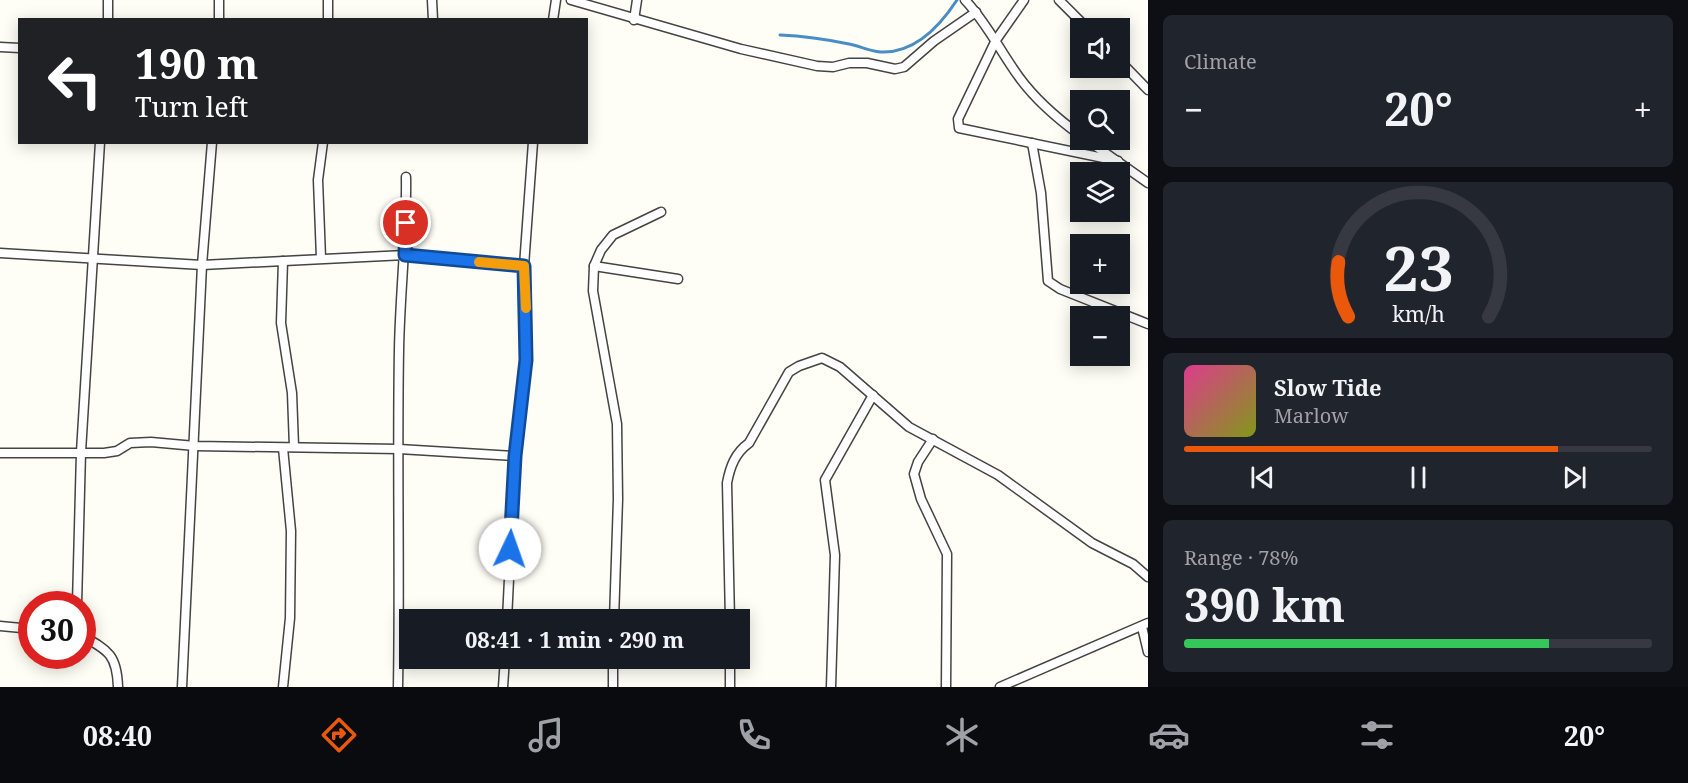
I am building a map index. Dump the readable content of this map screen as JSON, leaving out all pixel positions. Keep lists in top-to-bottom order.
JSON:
{
  "page": {
    "tile": [
      "Climate",
      ["Range · 78%", "390 km"]
    ],
    "map_buttons": ["+", "−"],
    "turn": ["190 m", "Turn left"],
    "heat": ["−", "20°", "+"],
    "song": ["Slow Tide", "Marlow"],
    "limit": "30",
    "trip": "08:41 · 1 min · 290 m",
    "tabs": ["08:40", "20°"],
    "gauge": ["23", "km/h"]
  }
}
